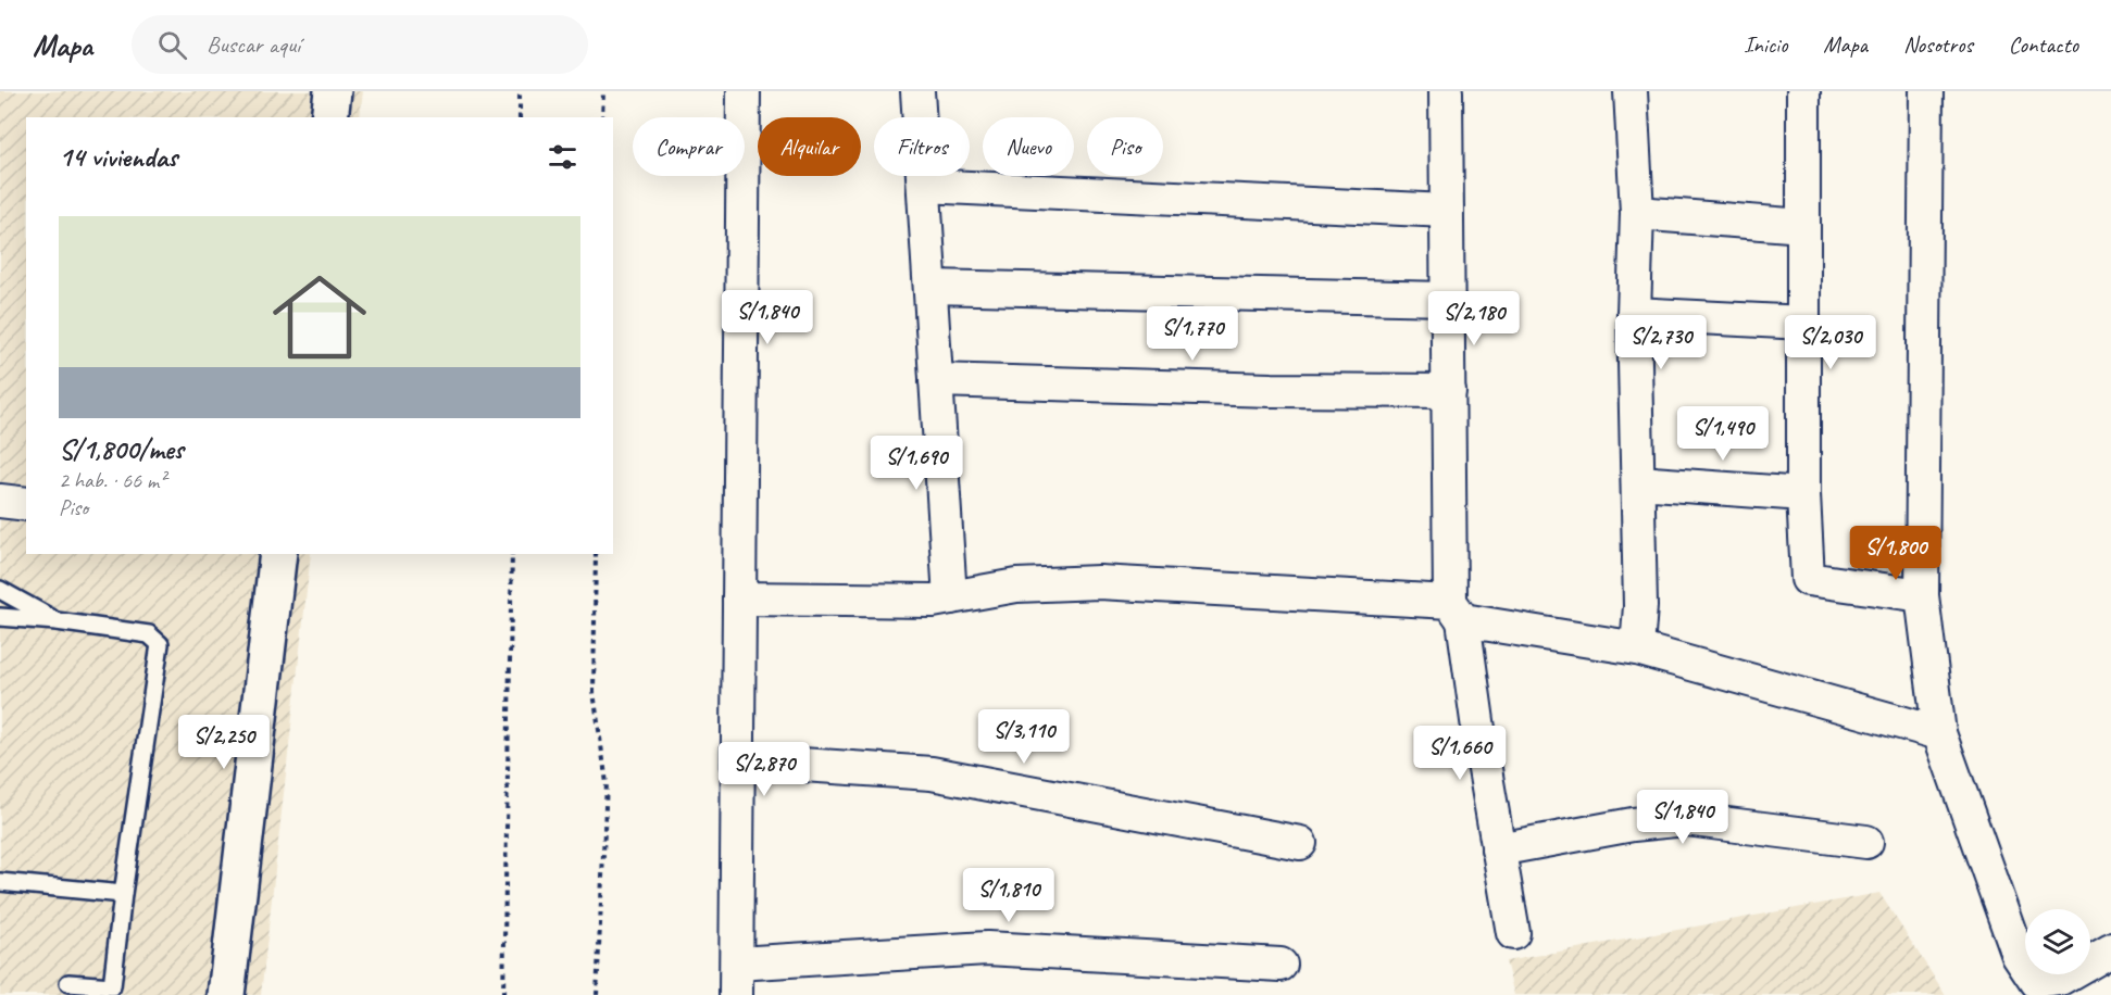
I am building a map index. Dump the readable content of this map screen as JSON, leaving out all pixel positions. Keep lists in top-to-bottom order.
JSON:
{
  "page": {
    "header": "Mapa",
    "search": "Buscar aquí",
    "nav": [
      "Inicio",
      "Mapa",
      "Nosotros",
      "Contacto"
    ],
    "chip": [
      "Comprar",
      "Alquilar",
      "Filtros",
      "Nuevo",
      "Piso"
    ],
    "heading": "14 viviendas",
    "list": [
      {
        "name": "S/1,800/mes",
        "note": "2 hab. · 66 m² · Piso"
      }
    ],
    "price": [
      "S/1,840",
      "S/2,180",
      "S/1,770",
      "S/2,730",
      "S/2,030",
      "S/1,490",
      "S/1,690",
      "S/1,800",
      "S/3,110",
      "S/2,250",
      "S/1,660",
      "S/2,870",
      "S/1,840",
      "S/1,810"
    ]
  }
}
